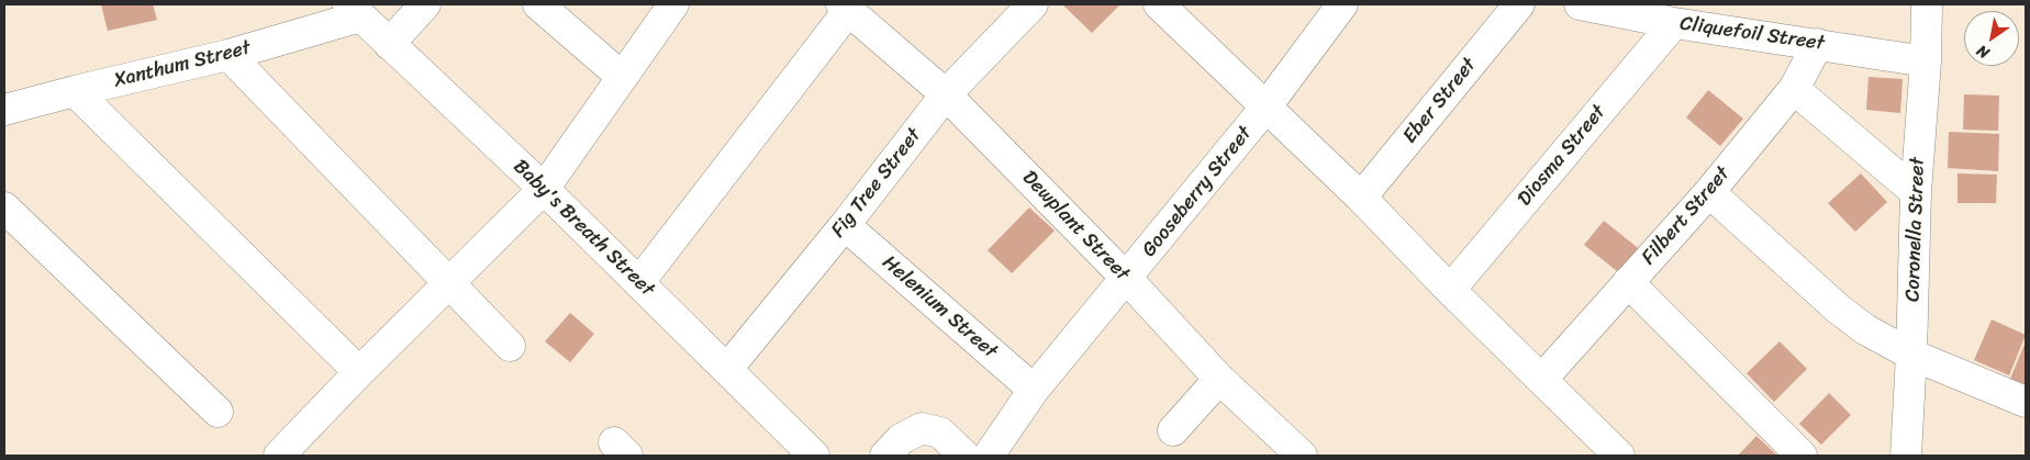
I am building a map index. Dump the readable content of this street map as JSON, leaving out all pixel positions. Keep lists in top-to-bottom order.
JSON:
{
  "streets": {
    "street": [
      "Cliquefoil Street",
      "Xanthum Street",
      "Eber Street",
      "Diosma Street",
      "Fig Tree Street",
      "Gooseberry Street",
      "Filbert Street",
      "Dewplant Street",
      "Baby's Breath Street",
      "Coronella Street",
      "Helenium Street"
    ]
  },
  "crossings": [
    ["Cliquefoil Street", "Diosma Street"],
    ["Cliquefoil Street", "Filbert Street"],
    ["Cliquefoil Street", "Coronella Street"],
    ["Xanthum Street", "Baby's Breath Street"],
    ["Fig Tree Street", "Dewplant Street"],
    ["Fig Tree Street", "Baby's Breath Street"],
    ["Fig Tree Street", "Helenium Street"],
    ["Gooseberry Street", "Dewplant Street"],
    ["Gooseberry Street", "Helenium Street"]
  ],
  "north": "bottom left"
}
